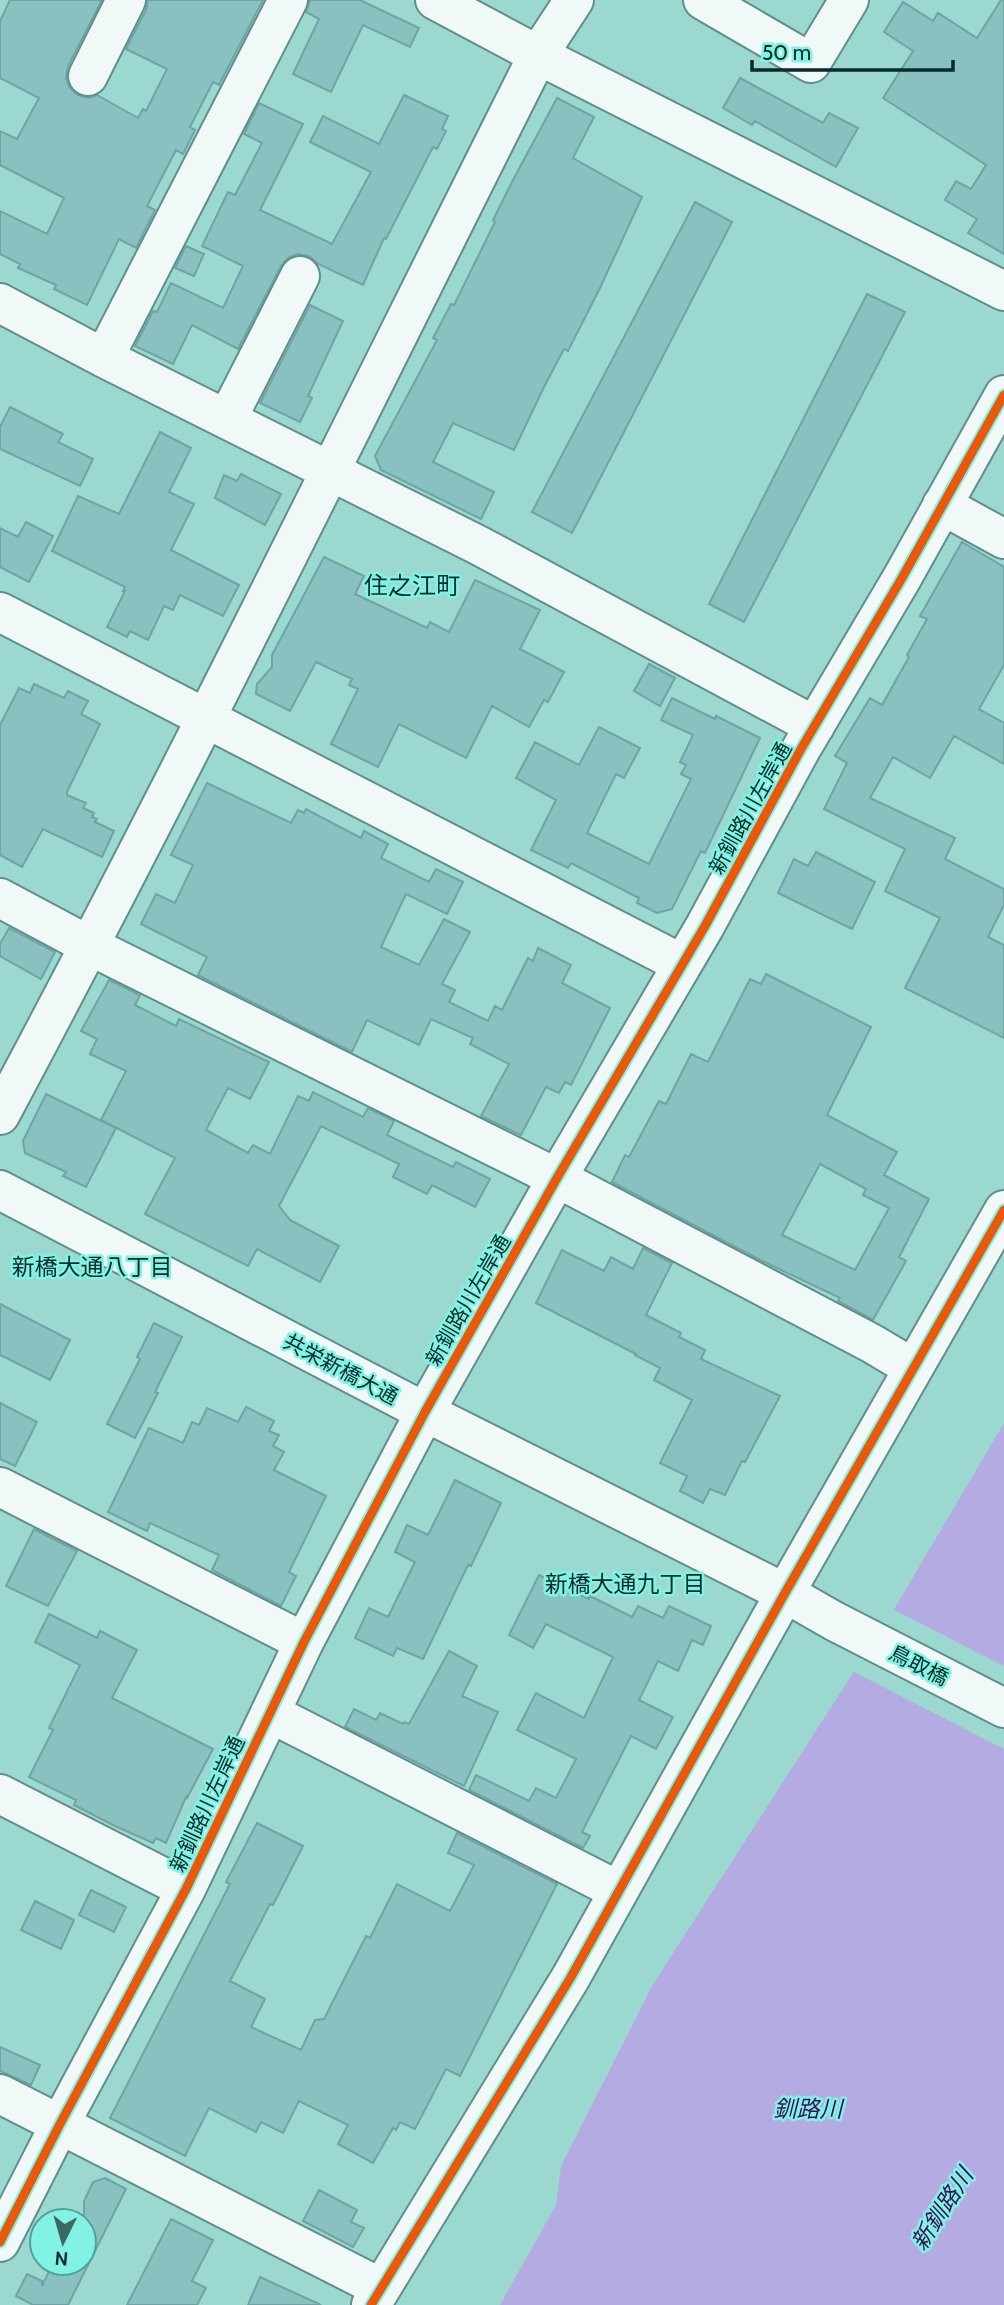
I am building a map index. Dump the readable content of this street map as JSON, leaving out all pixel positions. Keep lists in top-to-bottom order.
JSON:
{
  "streets": {
    "street": ["新釧路川左岸通", "共栄新橋大通", "鳥取橋"]
  },
  "crossings": [
    ["新釧路川左岸通", "共栄新橋大通"],
    ["共栄新橋大通", "鳥取橋"]
  ],
  "districts": ["住之江町", "新橋大通八丁目", "新橋大通九丁目"],
  "water": ["釧路川", "新釧路川"],
  "scale_bar": "50 m",
  "north": "bottom"
}
